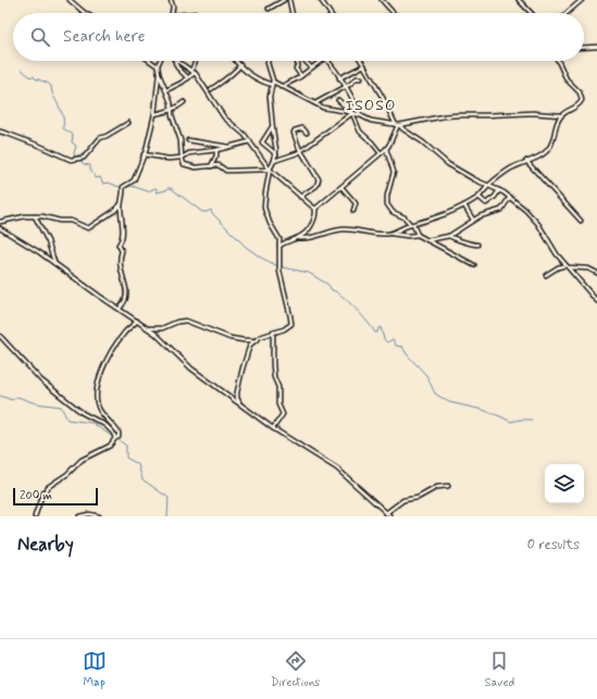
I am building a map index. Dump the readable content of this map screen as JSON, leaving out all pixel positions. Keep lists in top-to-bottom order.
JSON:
{
  "districts": ["ISOSO"],
  "scale_bar": "200 m",
  "page": {
    "search": "Search here",
    "scale": "200 m",
    "heading": ["Nearby", "0 results"],
    "nav": ["Map", "Directions", "Saved"]
  }
}
